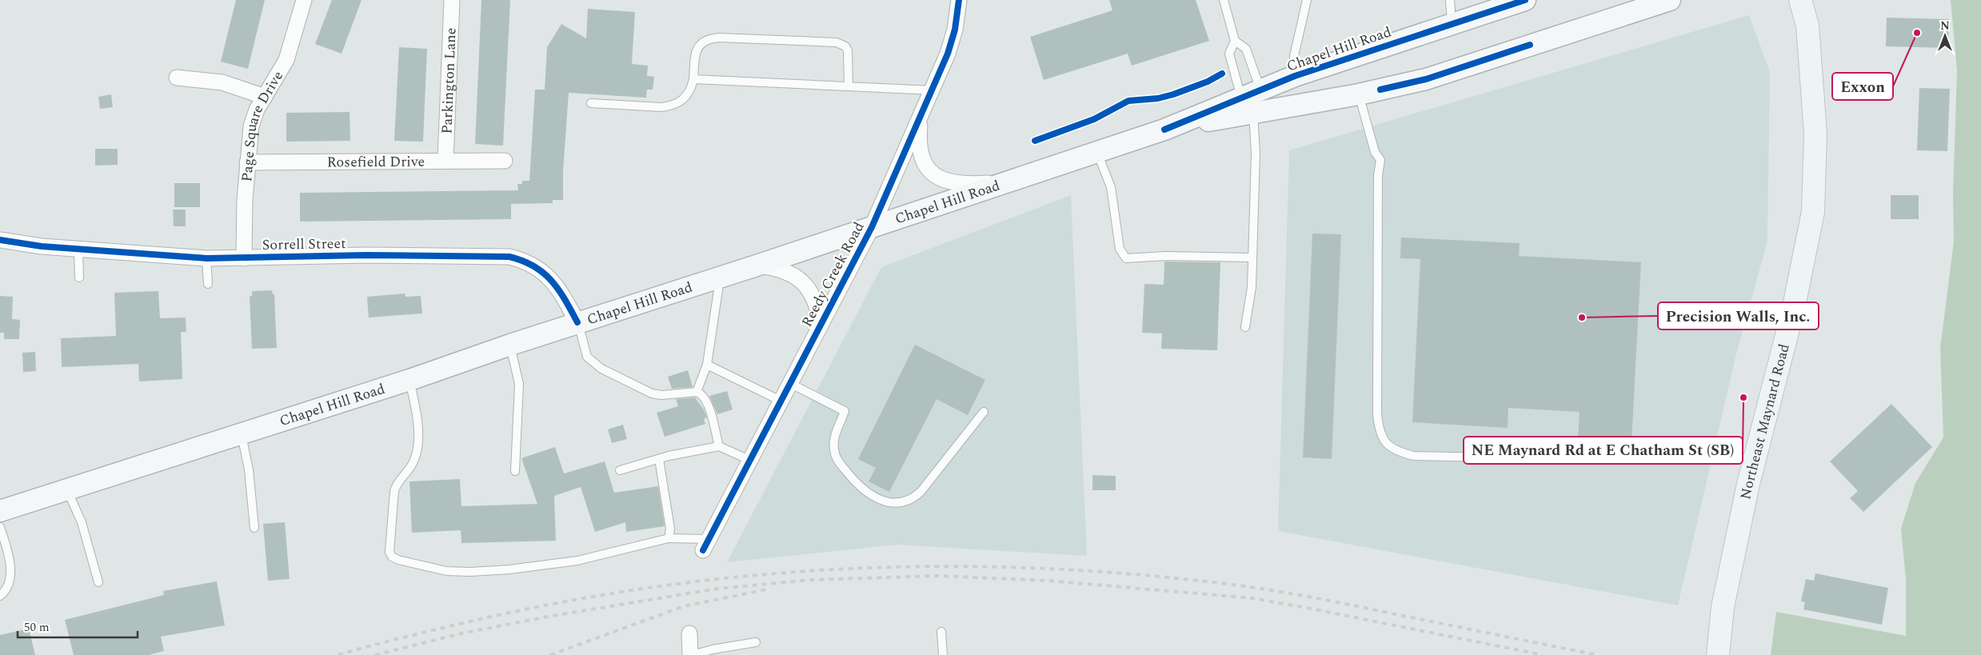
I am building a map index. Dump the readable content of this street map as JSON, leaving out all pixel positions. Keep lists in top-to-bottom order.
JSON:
{
  "streets": {
    "main road": ["Chapel Hill Road", "Northeast Maynard Road"],
    "street": [
      "Parkington Lane",
      "Page Square Drive",
      "Rosefield Drive",
      "Sorrell Street",
      "Reedy Creek Road"
    ]
  },
  "crossings": [
    ["Chapel Hill Road", "Sorrell Street"],
    ["Chapel Hill Road", "Reedy Creek Road"],
    ["Parkington Lane", "Rosefield Drive"],
    ["Page Square Drive", "Rosefield Drive"],
    ["Page Square Drive", "Sorrell Street"]
  ],
  "places": ["Exxon", "Precision Walls, Inc.", "NE Maynard Rd at E Chatham St (SB)"],
  "scale_bar": "50 m",
  "north": "top"
}
